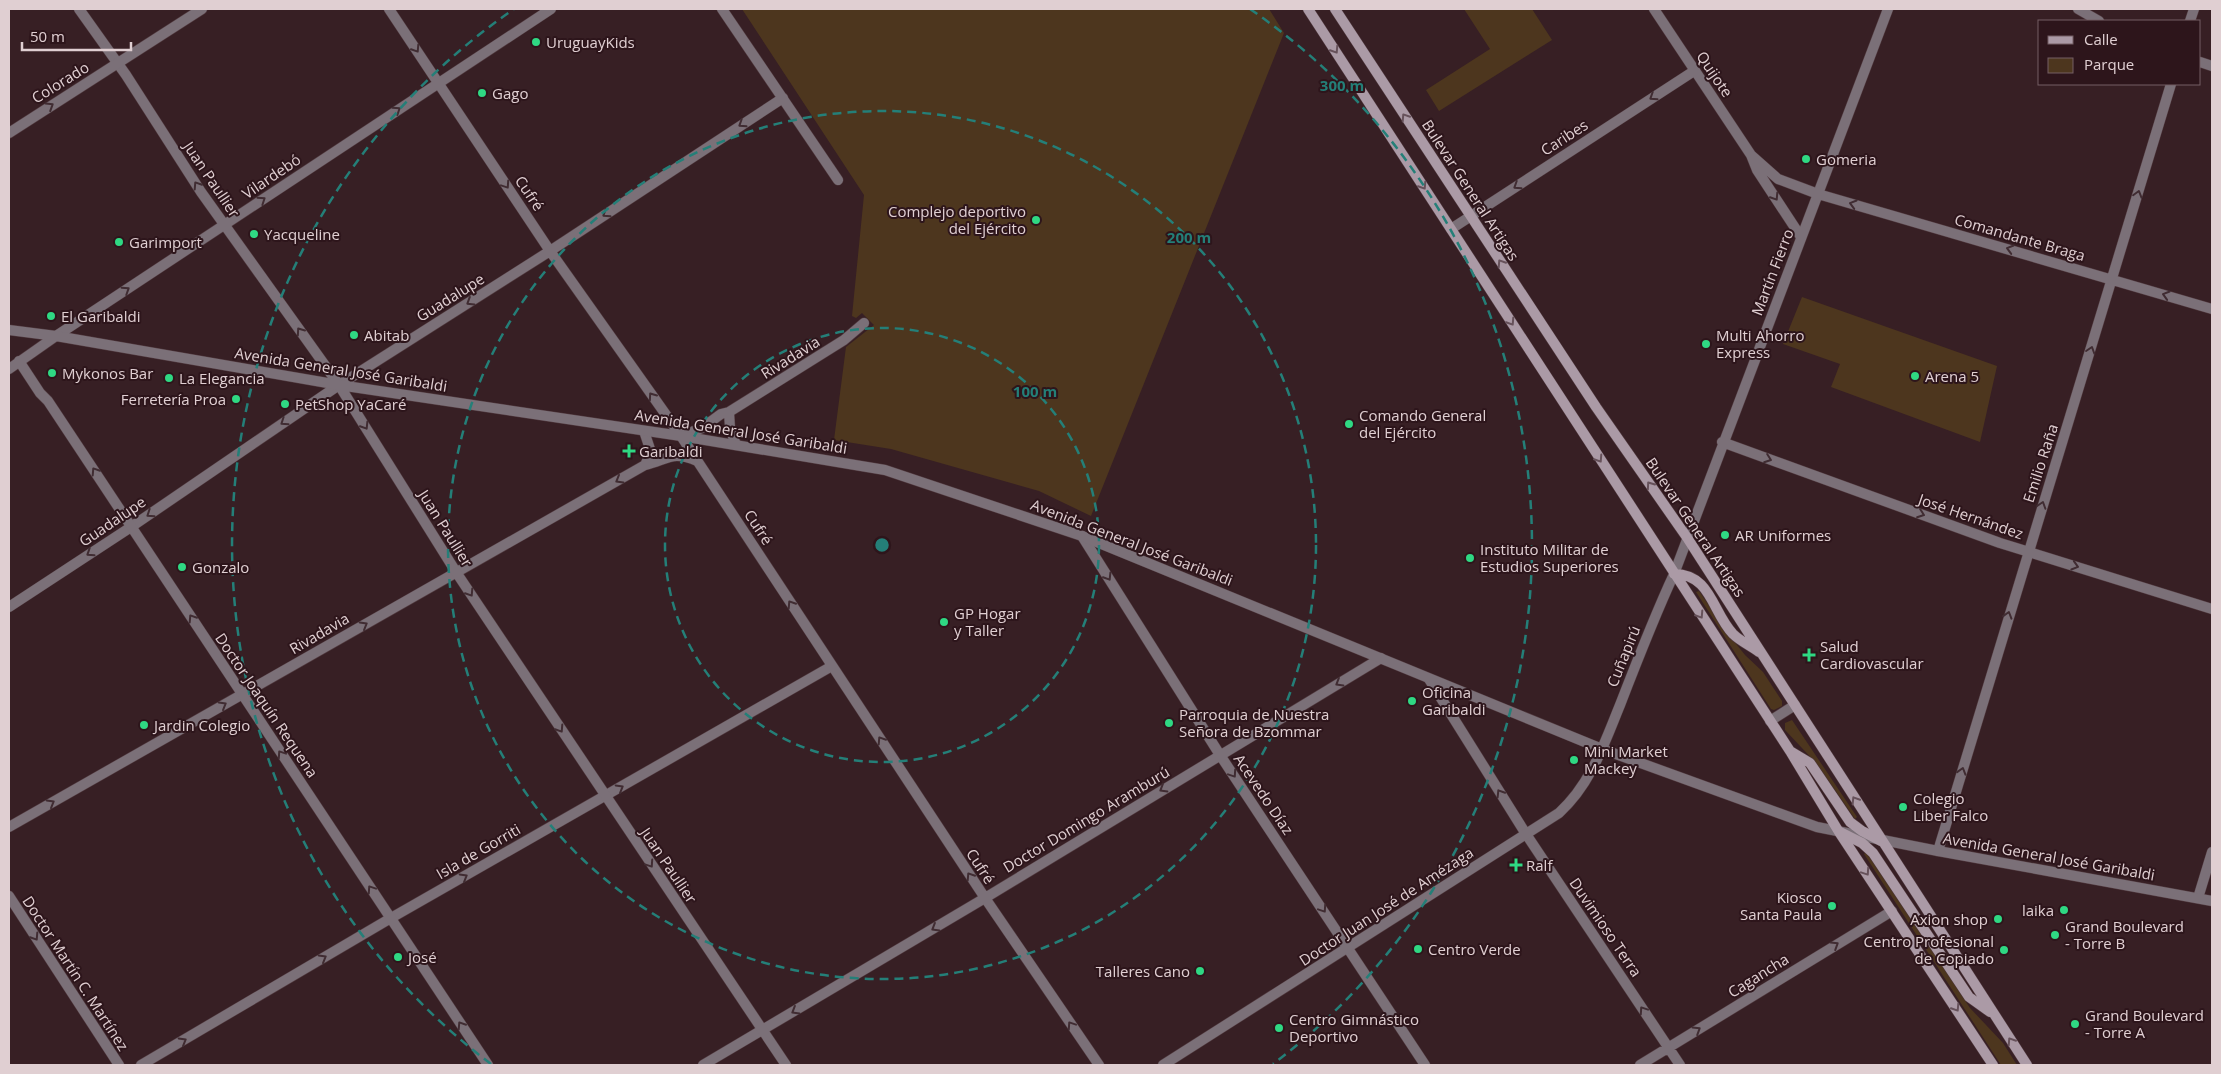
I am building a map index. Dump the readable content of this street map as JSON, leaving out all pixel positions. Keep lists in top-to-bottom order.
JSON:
{
  "streets": {
    "main road": ["Bulevar General Artigas"],
    "street": [
      "Quijote",
      "Colorado",
      "Caribes",
      "Vilardebó",
      "Juan Paullier",
      "Cufré",
      "Comandante Braga",
      "Martín Fierro",
      "Guadalupe",
      "Rivadavia",
      "Avenida General José Garibaldi",
      "Emilio Raña",
      "José Hernández",
      "Cuñapirú",
      "Doctor Joaquín Requena",
      "Acevedo Díaz",
      "Doctor Domingo Aramburú",
      "Isla de Gorriti",
      "Doctor Juan José de Amézaga",
      "Duvimioso Terra",
      "Doctor Martín C. Martínez",
      "Cagancha"
    ]
  },
  "crossings": [
    ["Quijote", "Caribes"],
    ["Quijote", "Comandante Braga"],
    ["Quijote", "Martín Fierro"],
    ["Colorado", "Juan Paullier"],
    ["Caribes", "Bulevar General Artigas"],
    ["Vilardebó", "Juan Paullier"],
    ["Vilardebó", "Cufré"],
    ["Vilardebó", "Avenida General José Garibaldi"],
    ["Vilardebó", "Doctor Joaquín Requena"],
    ["Juan Paullier", "Guadalupe"],
    ["Juan Paullier", "Rivadavia"],
    ["Juan Paullier", "Avenida General José Garibaldi"],
    ["Juan Paullier", "Doctor Domingo Aramburú"],
    ["Juan Paullier", "Isla de Gorriti"],
    ["Bulevar General Artigas", "Martín Fierro"],
    ["Bulevar General Artigas", "Avenida General José Garibaldi"],
    ["Cufré", "Guadalupe"],
    ["Cufré", "Rivadavia"],
    ["Cufré", "Avenida General José Garibaldi"],
    ["Cufré", "Doctor Domingo Aramburú"],
    ["Cufré", "Isla de Gorriti"],
    ["Comandante Braga", "Martín Fierro"],
    ["Comandante Braga", "Emilio Raña"],
    ["Martín Fierro", "José Hernández"],
    ["Martín Fierro", "Cuñapirú"],
    ["Guadalupe", "Avenida General José Garibaldi"],
    ["Guadalupe", "Doctor Joaquín Requena"],
    ["Rivadavia", "Avenida General José Garibaldi"],
    ["Rivadavia", "Doctor Joaquín Requena"],
    ["Avenida General José Garibaldi", "Emilio Raña"],
    ["Avenida General José Garibaldi", "Cuñapirú"],
    ["Avenida General José Garibaldi", "Acevedo Díaz"],
    ["Avenida General José Garibaldi", "Doctor Domingo Aramburú"],
    ["Avenida General José Garibaldi", "Doctor Juan José de Amézaga"],
    ["Avenida General José Garibaldi", "Duvimioso Terra"],
    ["Emilio Raña", "José Hernández"],
    ["Cuñapirú", "Doctor Juan José de Amézaga"],
    ["Doctor Joaquín Requena", "Isla de Gorriti"],
    ["Acevedo Díaz", "Doctor Domingo Aramburú"],
    ["Acevedo Díaz", "Doctor Juan José de Amézaga"],
    ["Doctor Juan José de Amézaga", "Duvimioso Terra"],
    ["Duvimioso Terra", "Cagancha"]
  ],
  "one_way": [
    "Colorado",
    "Caribes",
    "Vilardebó",
    "Comandante Braga",
    "Guadalupe",
    "Emilio Raña",
    "José Hernández",
    "Doctor Joaquín Requena",
    "Acevedo Díaz",
    "Doctor Domingo Aramburú",
    "Isla de Gorriti",
    "Duvimioso Terra",
    "Doctor Martín C. Martínez",
    "Cagancha"
  ],
  "places": {
    "other": [
      "UruguayKids",
      "Gago",
      "Gomeria",
      "Complejo deportivo del Ejército",
      "Yacqueline",
      "Garimport",
      "El Garibaldi",
      "Abitab",
      "Multi Ahorro Express",
      "Mykonos Bar",
      "Arena 5",
      "La Elegancia",
      "Ferretería Proa",
      "PetShop YaCaré",
      "Comando General del Ejército",
      "AR Uniformes",
      "Instituto Militar de Estudios Superiores",
      "Gonzalo",
      "GP Hogar y Taller",
      "Oficina Garibaldi",
      "Parroquia de Nuestra Señora de Bzommar",
      "Jardin Colegio",
      "Mini Market Mackey",
      "Colegio Liber Falco",
      "Kiosco Santa Paula",
      "laika",
      "Axion shop",
      "Grand Boulevard - Torre B",
      "Centro Verde",
      "Centro Profesional de Copiado",
      "José",
      "Talleres Cano",
      "Grand Boulevard - Torre A",
      "Centro Gimnástico Deportivo"
    ],
    "health": ["Garibaldi", "Salud Cardiovascular", "Ralf"]
  },
  "legend": ["Calle", "Parque"],
  "scale_bar": "50 m",
  "rings": ["300 m", "200 m", "100 m"]
}
